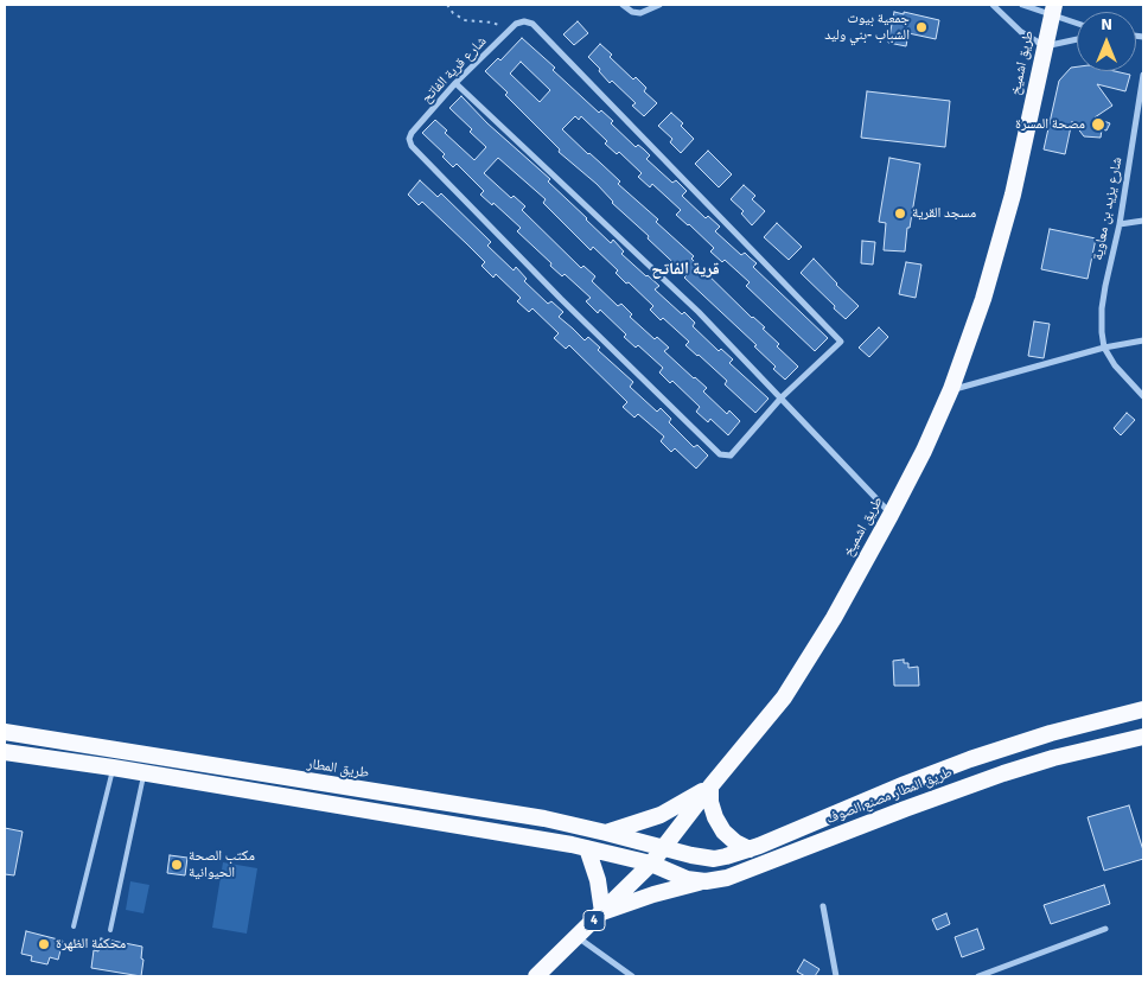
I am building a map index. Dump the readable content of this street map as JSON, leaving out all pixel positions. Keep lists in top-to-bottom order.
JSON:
{
  "streets": {
    "highway": [
      "طريق اشميخ",
      "طريق المطار",
      "طريق المطار مصنع الصوف",
      "4"
    ],
    "street": ["شارع قرية الفاتح", "شارع يزيد بن معاوية"]
  },
  "crossings": [
    ["طريق اشميخ", "طريق المطار"],
    ["طريق اشميخ", "طريق المطار مصنع الصوف"],
    ["طريق المطار", "طريق المطار مصنع الصوف"]
  ],
  "districts": ["قرية الفاتح"],
  "places": [
    "جمعية بيوت الشباب -بني وليد",
    "مصحة المسرة",
    "مسجد القرية",
    "مكتب الصحة الحيوانية",
    "محكمة الظهرة"
  ],
  "north": "top"
}
